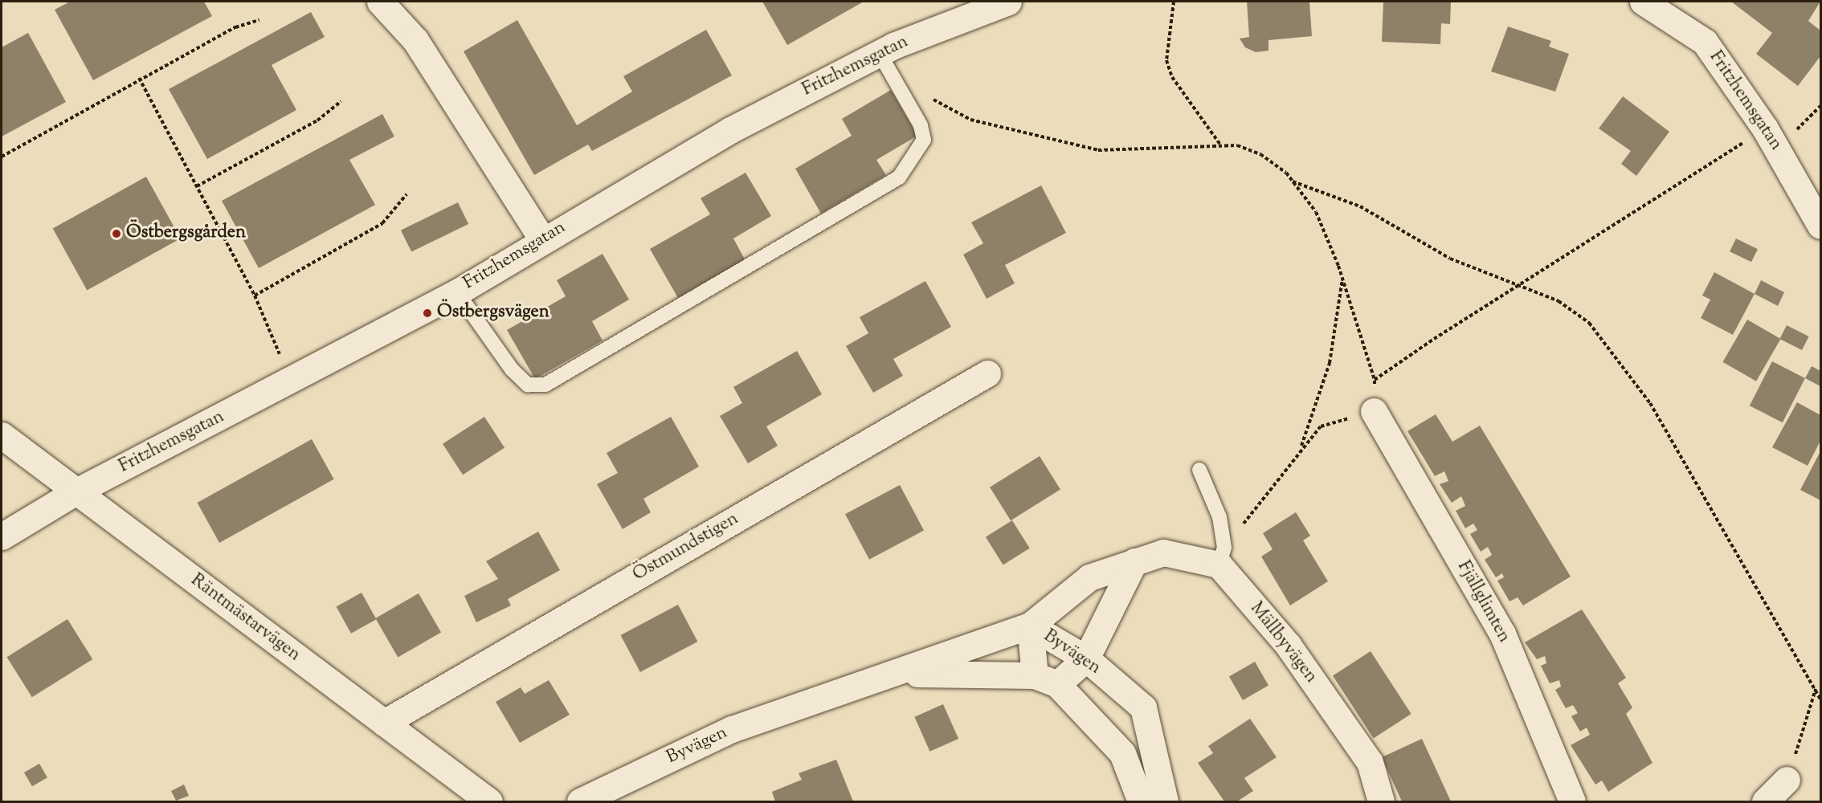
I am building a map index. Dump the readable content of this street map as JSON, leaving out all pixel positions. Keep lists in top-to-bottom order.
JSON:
{
  "streets": {
    "street": [
      "Fritzhemsgatan",
      "Östmundstigen",
      "Fjällglimten",
      "Räntmästarvägen",
      "Mällbyvägen",
      "Byvägen"
    ]
  },
  "crossings": [
    ["Fritzhemsgatan", "Räntmästarvägen"],
    ["Östmundstigen", "Räntmästarvägen"]
  ],
  "places": ["Östbergsgården", "Östbergsvägen"]
}
